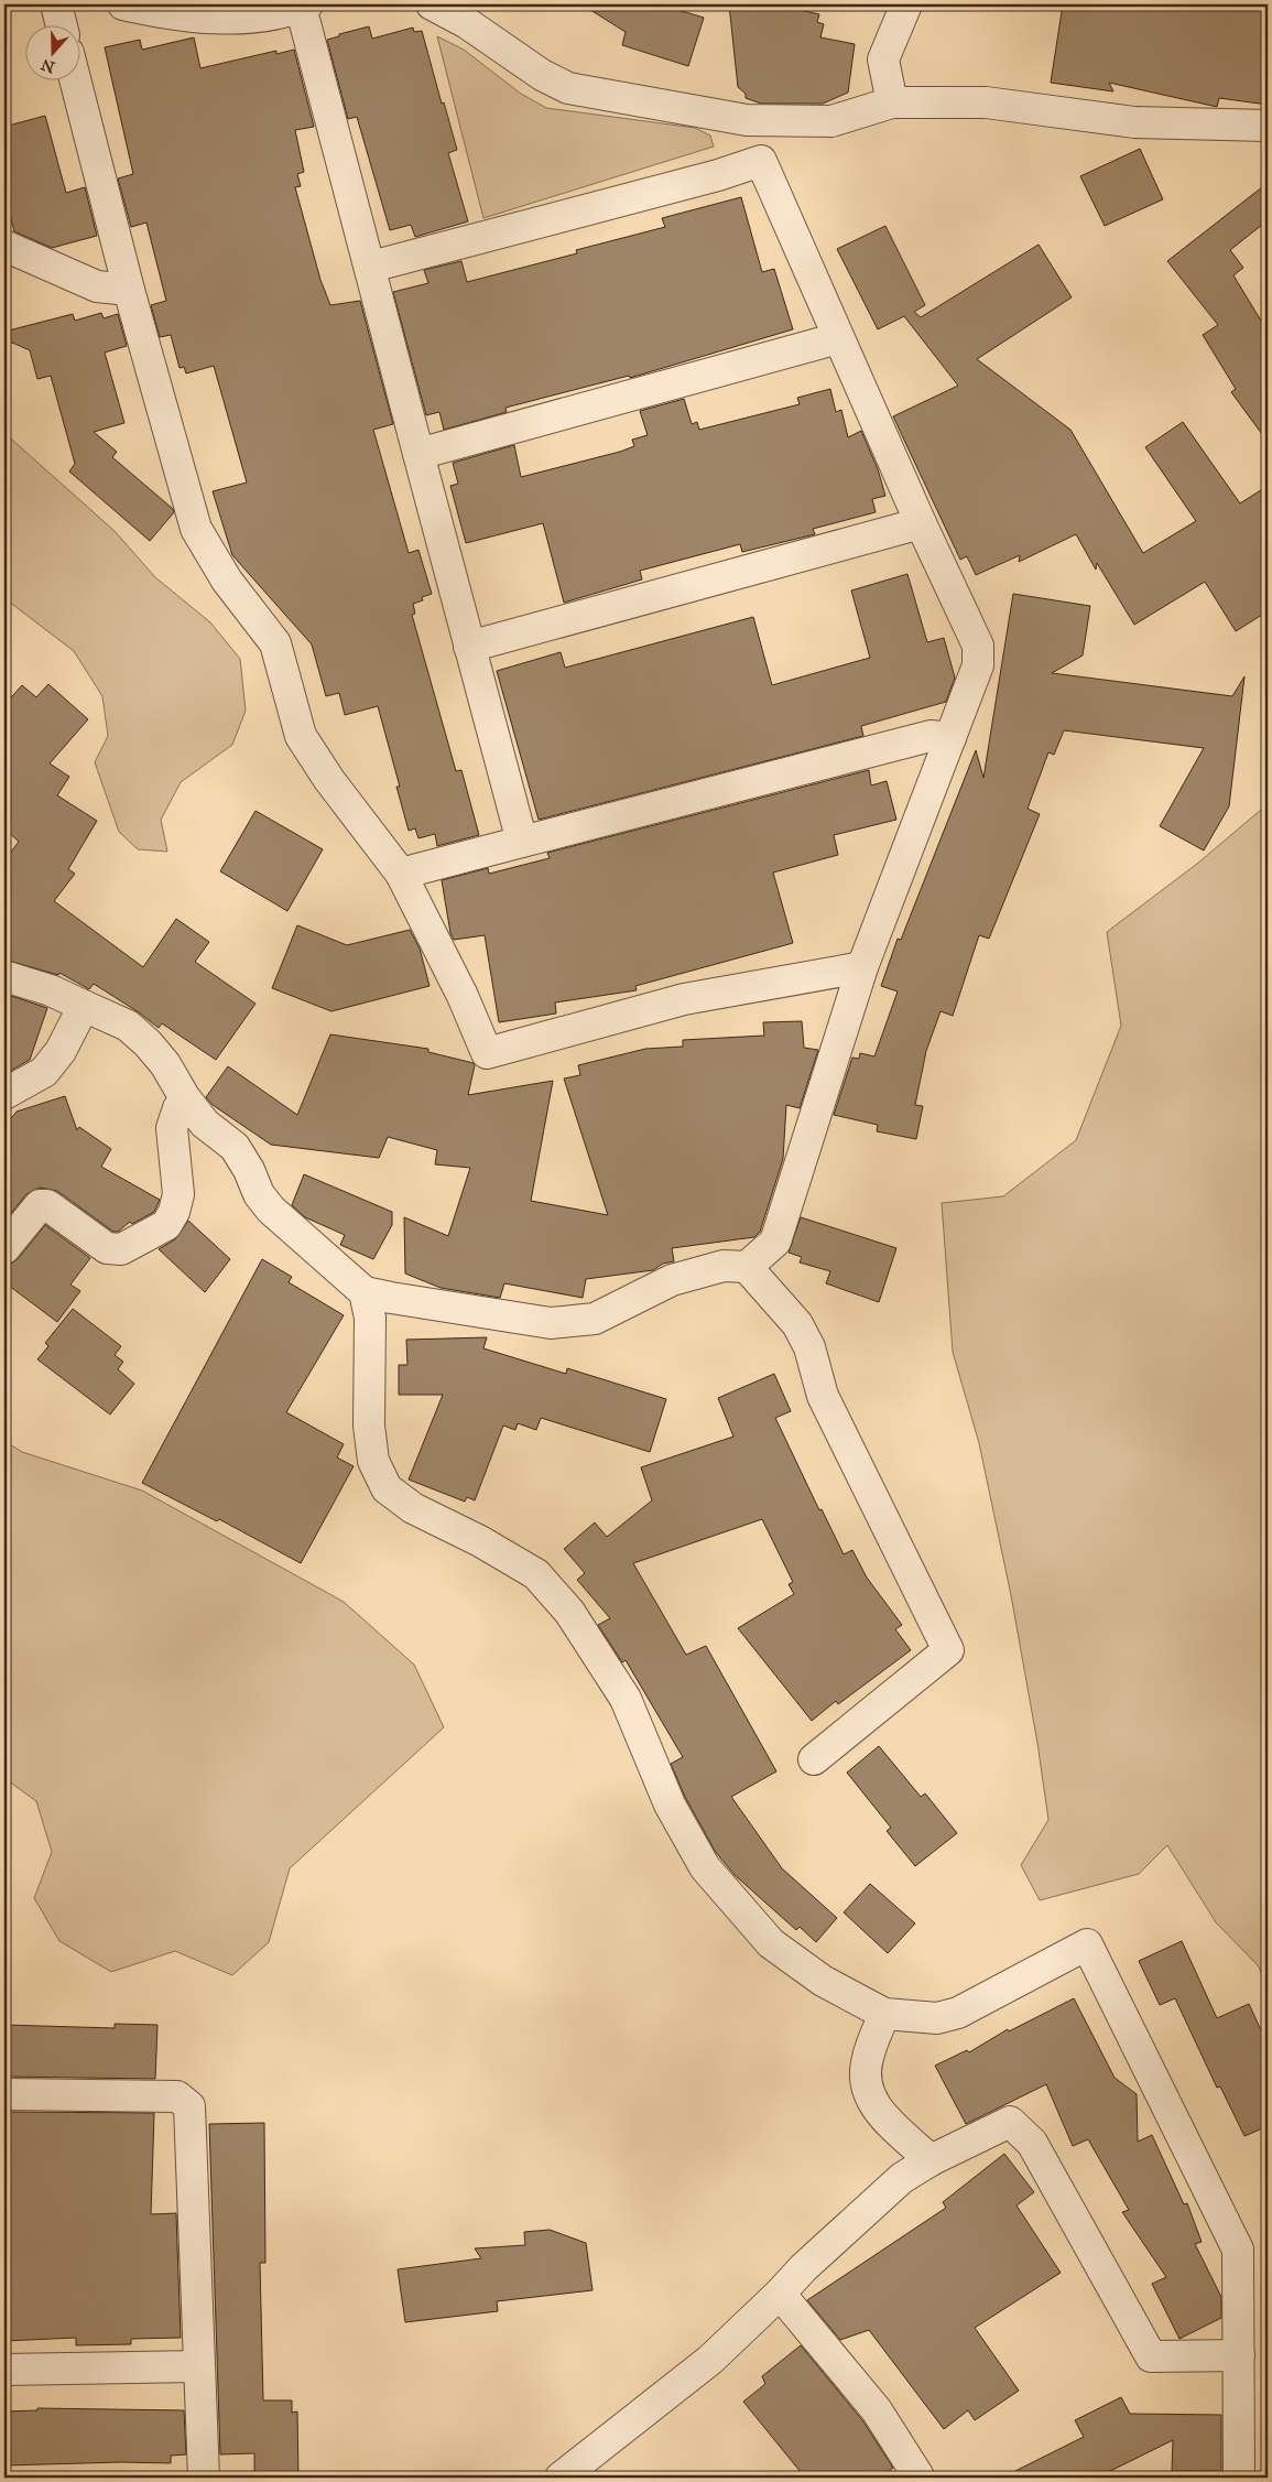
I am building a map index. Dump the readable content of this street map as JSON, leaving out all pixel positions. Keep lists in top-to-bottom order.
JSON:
{
  "north": "bottom"
}
